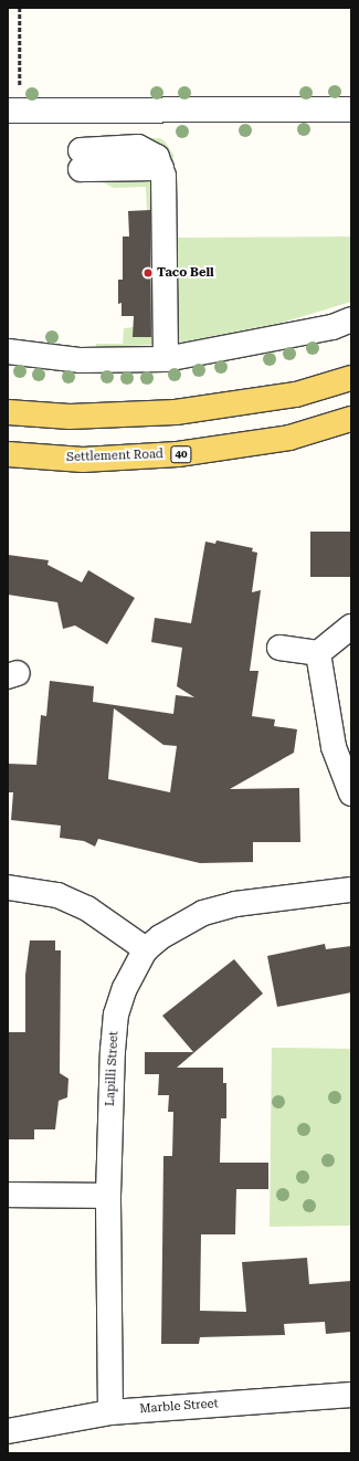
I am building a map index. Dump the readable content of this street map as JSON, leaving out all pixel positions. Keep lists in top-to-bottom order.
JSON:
{
  "streets": {
    "main road": ["40", "Settlement Road"],
    "street": ["Lapilli Street", "Marble Street"]
  },
  "crossings": [
    ["Lapilli Street", "Marble Street"]
  ],
  "places": ["Taco Bell"]
}
